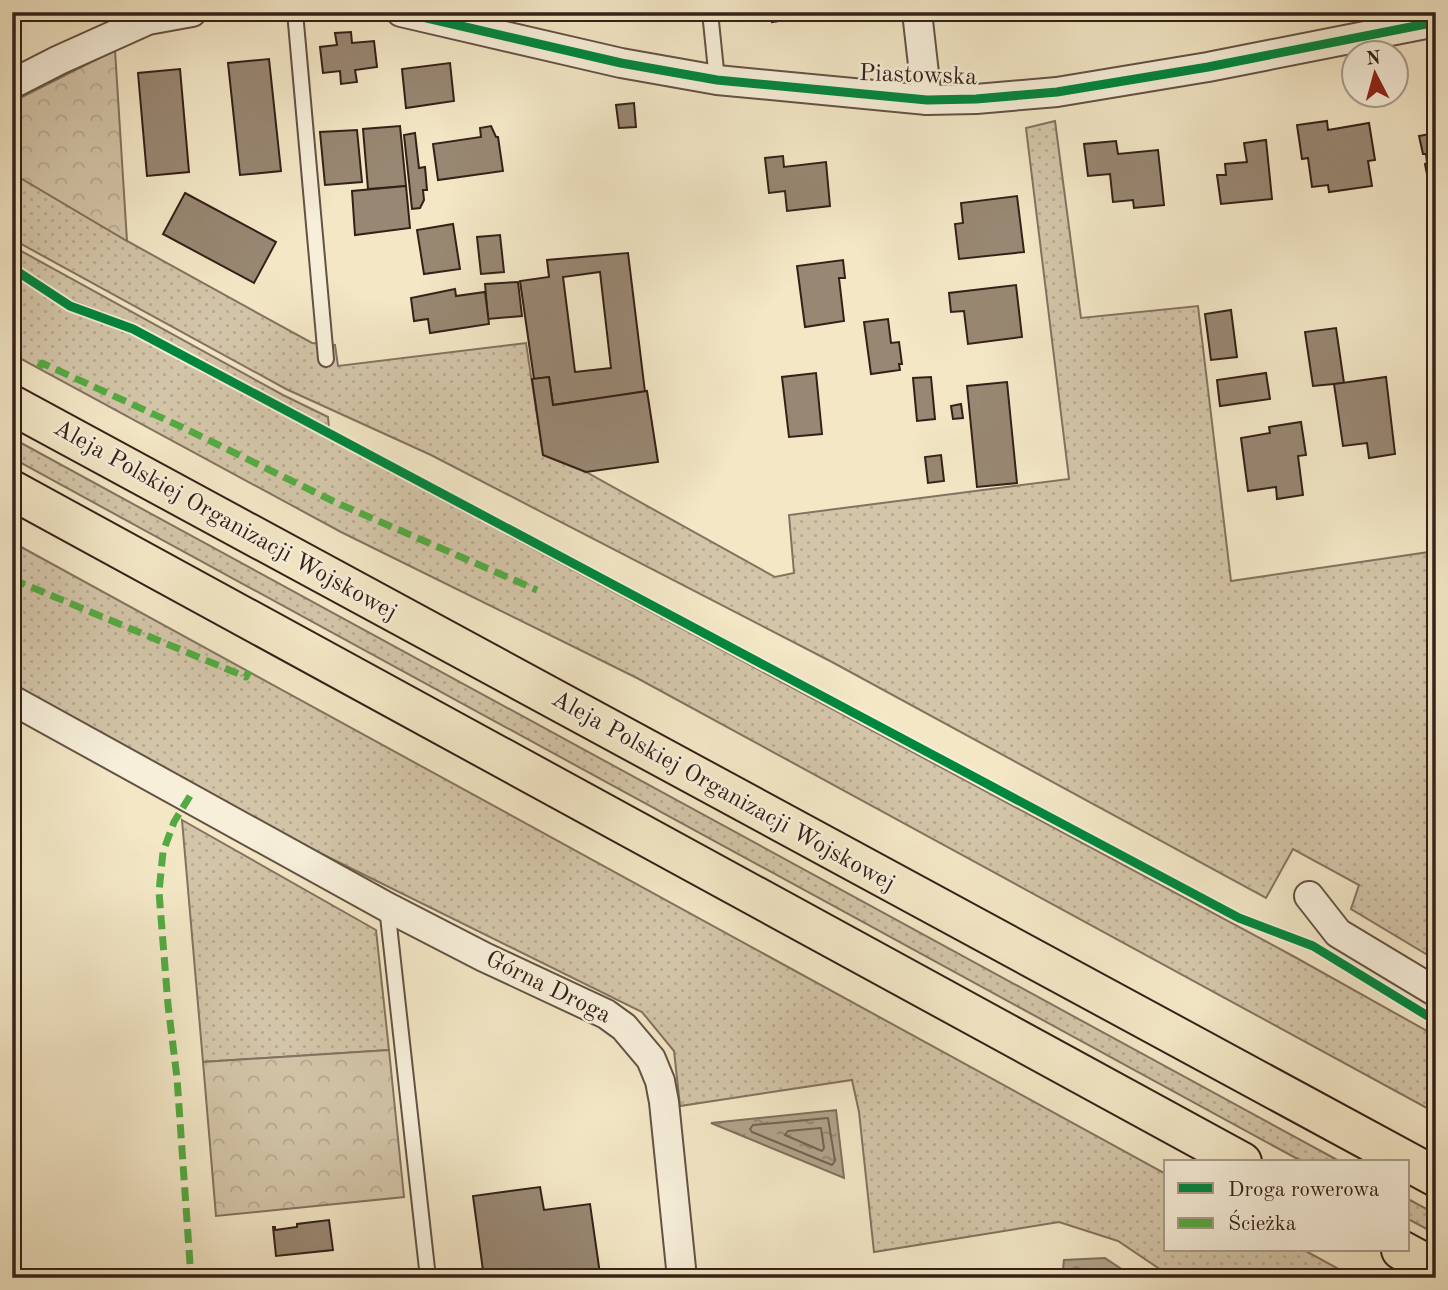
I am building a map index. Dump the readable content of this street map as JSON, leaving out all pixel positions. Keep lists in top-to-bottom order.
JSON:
{
  "streets": {
    "highway": ["Aleja Polskiej Organizacji Wojskowej"],
    "street": ["Piastowska", "Górna Droga"]
  },
  "legend": ["Droga rowerowa", "Ścieżka"],
  "north": "top"
}
